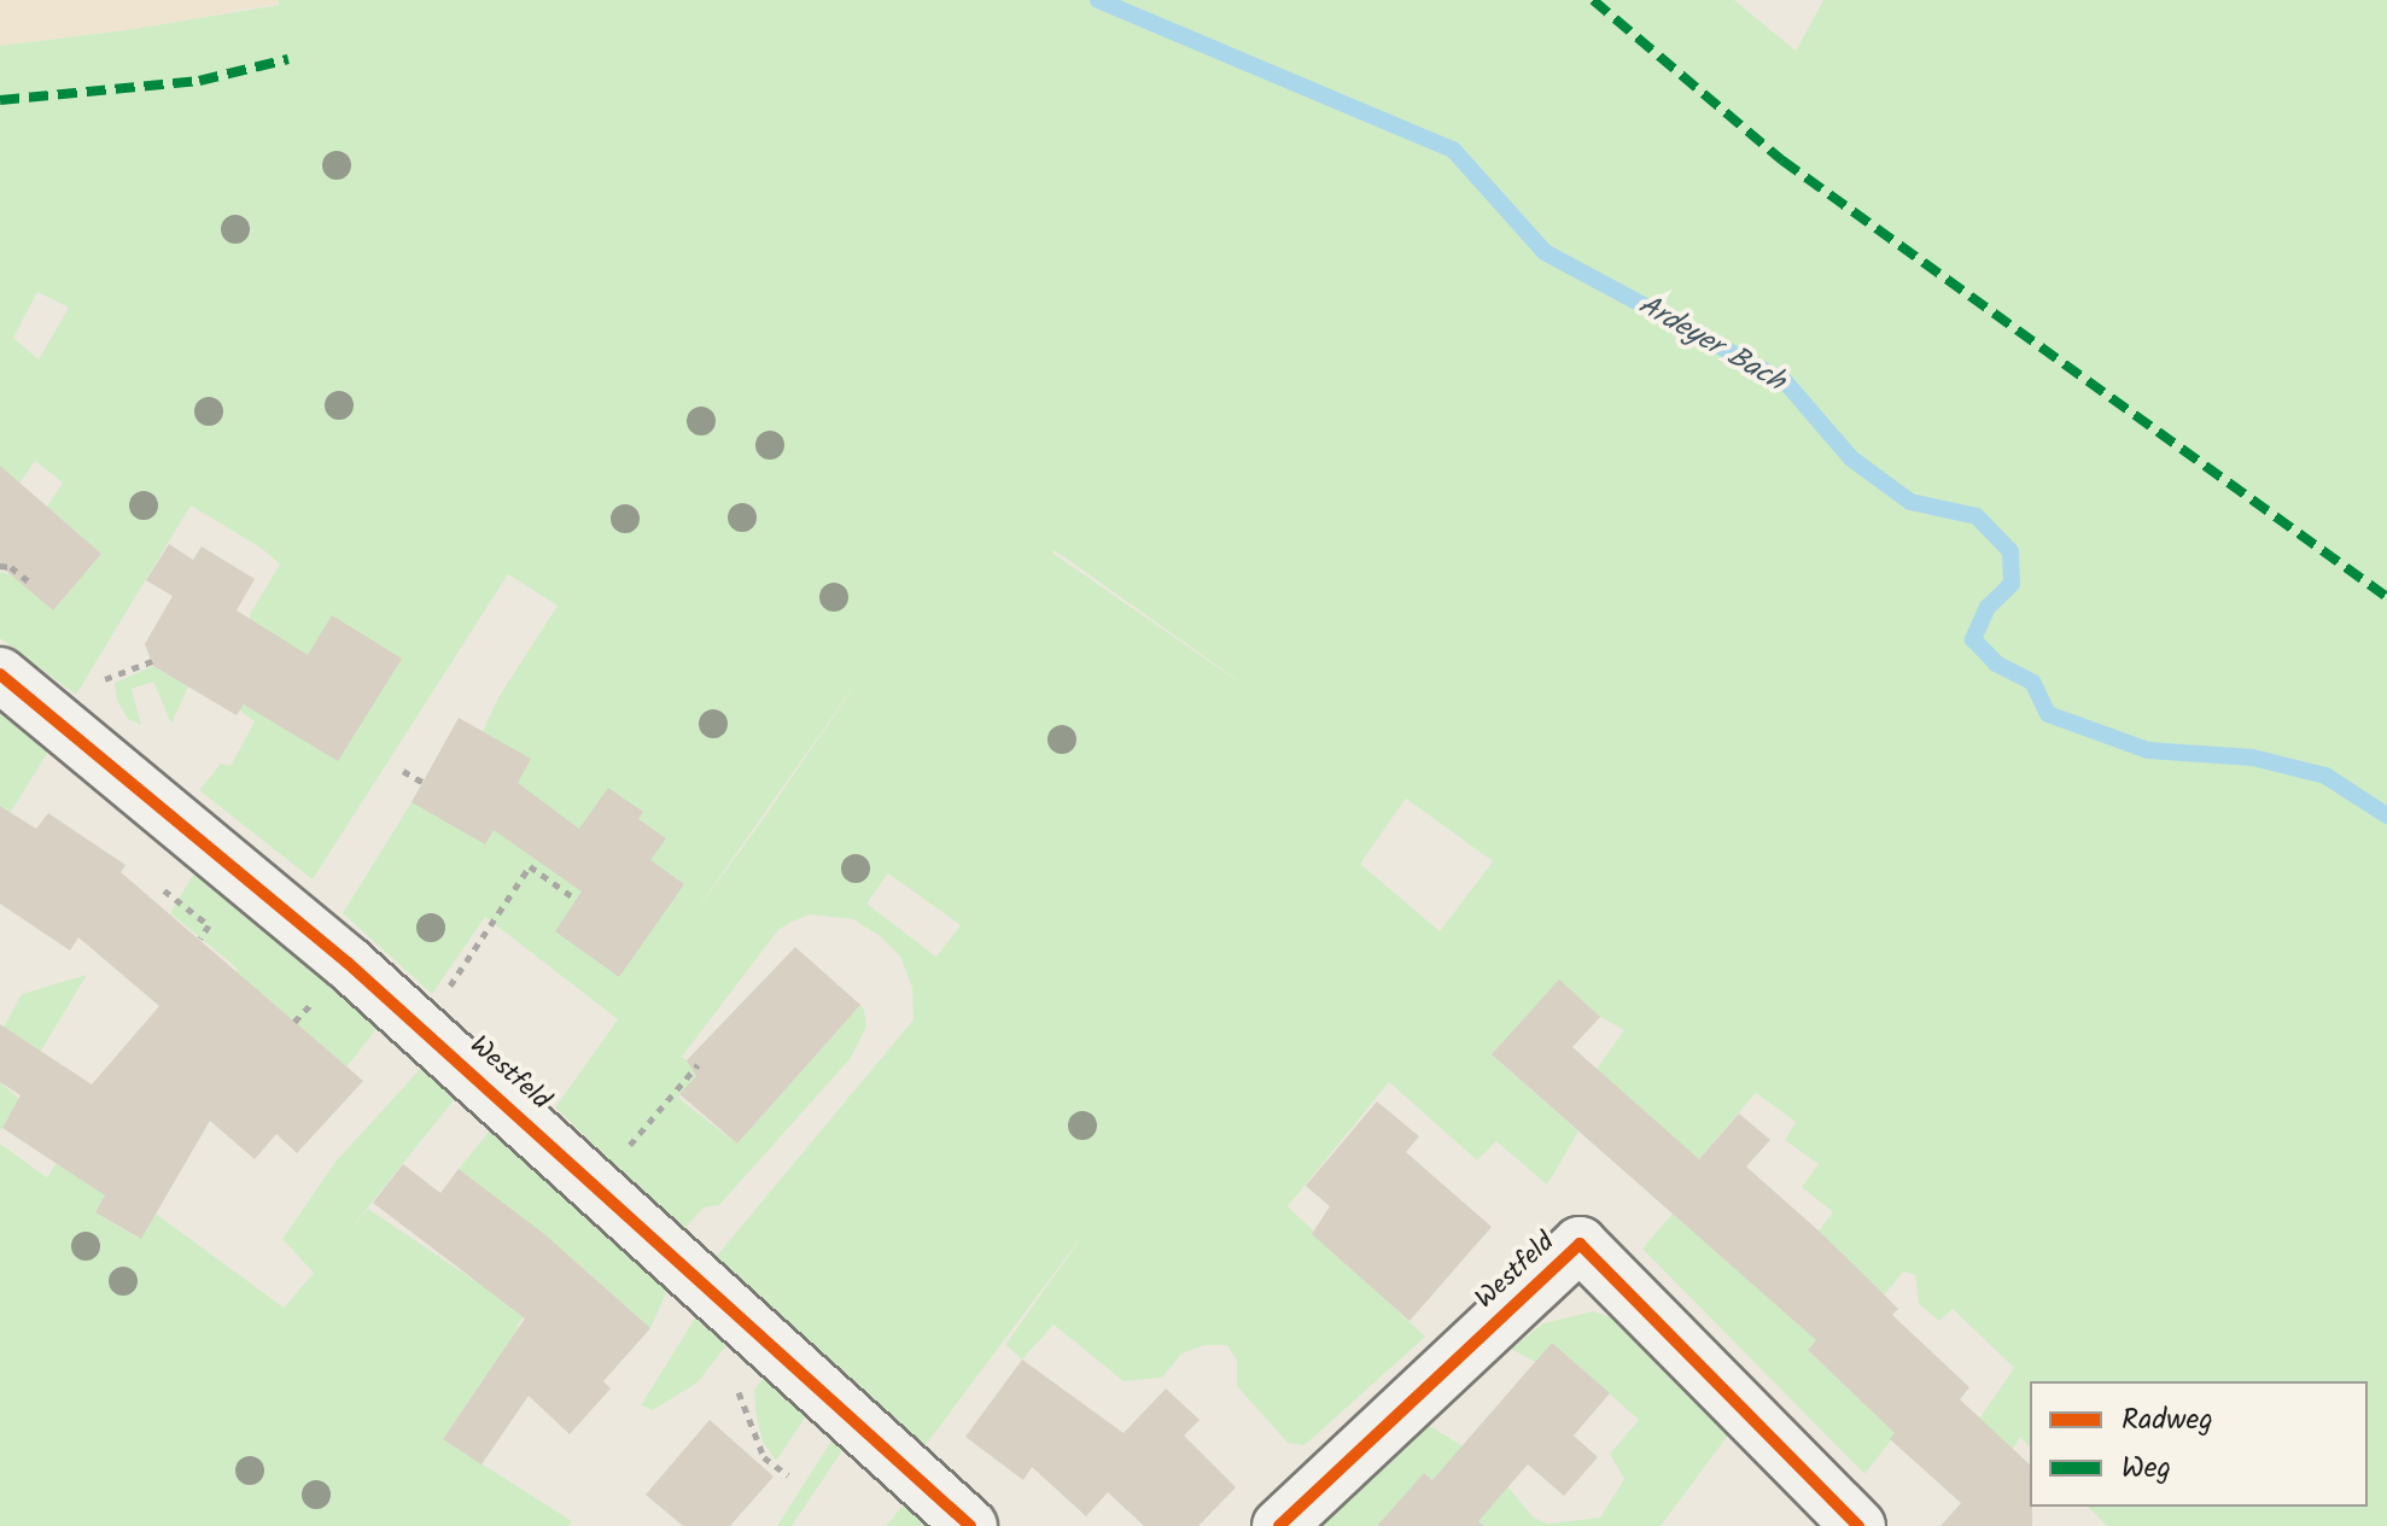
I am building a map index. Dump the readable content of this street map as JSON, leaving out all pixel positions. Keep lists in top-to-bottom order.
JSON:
{
  "streets": {
    "street": ["Westfeld"]
  },
  "water": ["Ardeyer Bach"],
  "legend": ["Radweg", "Weg"]
}
